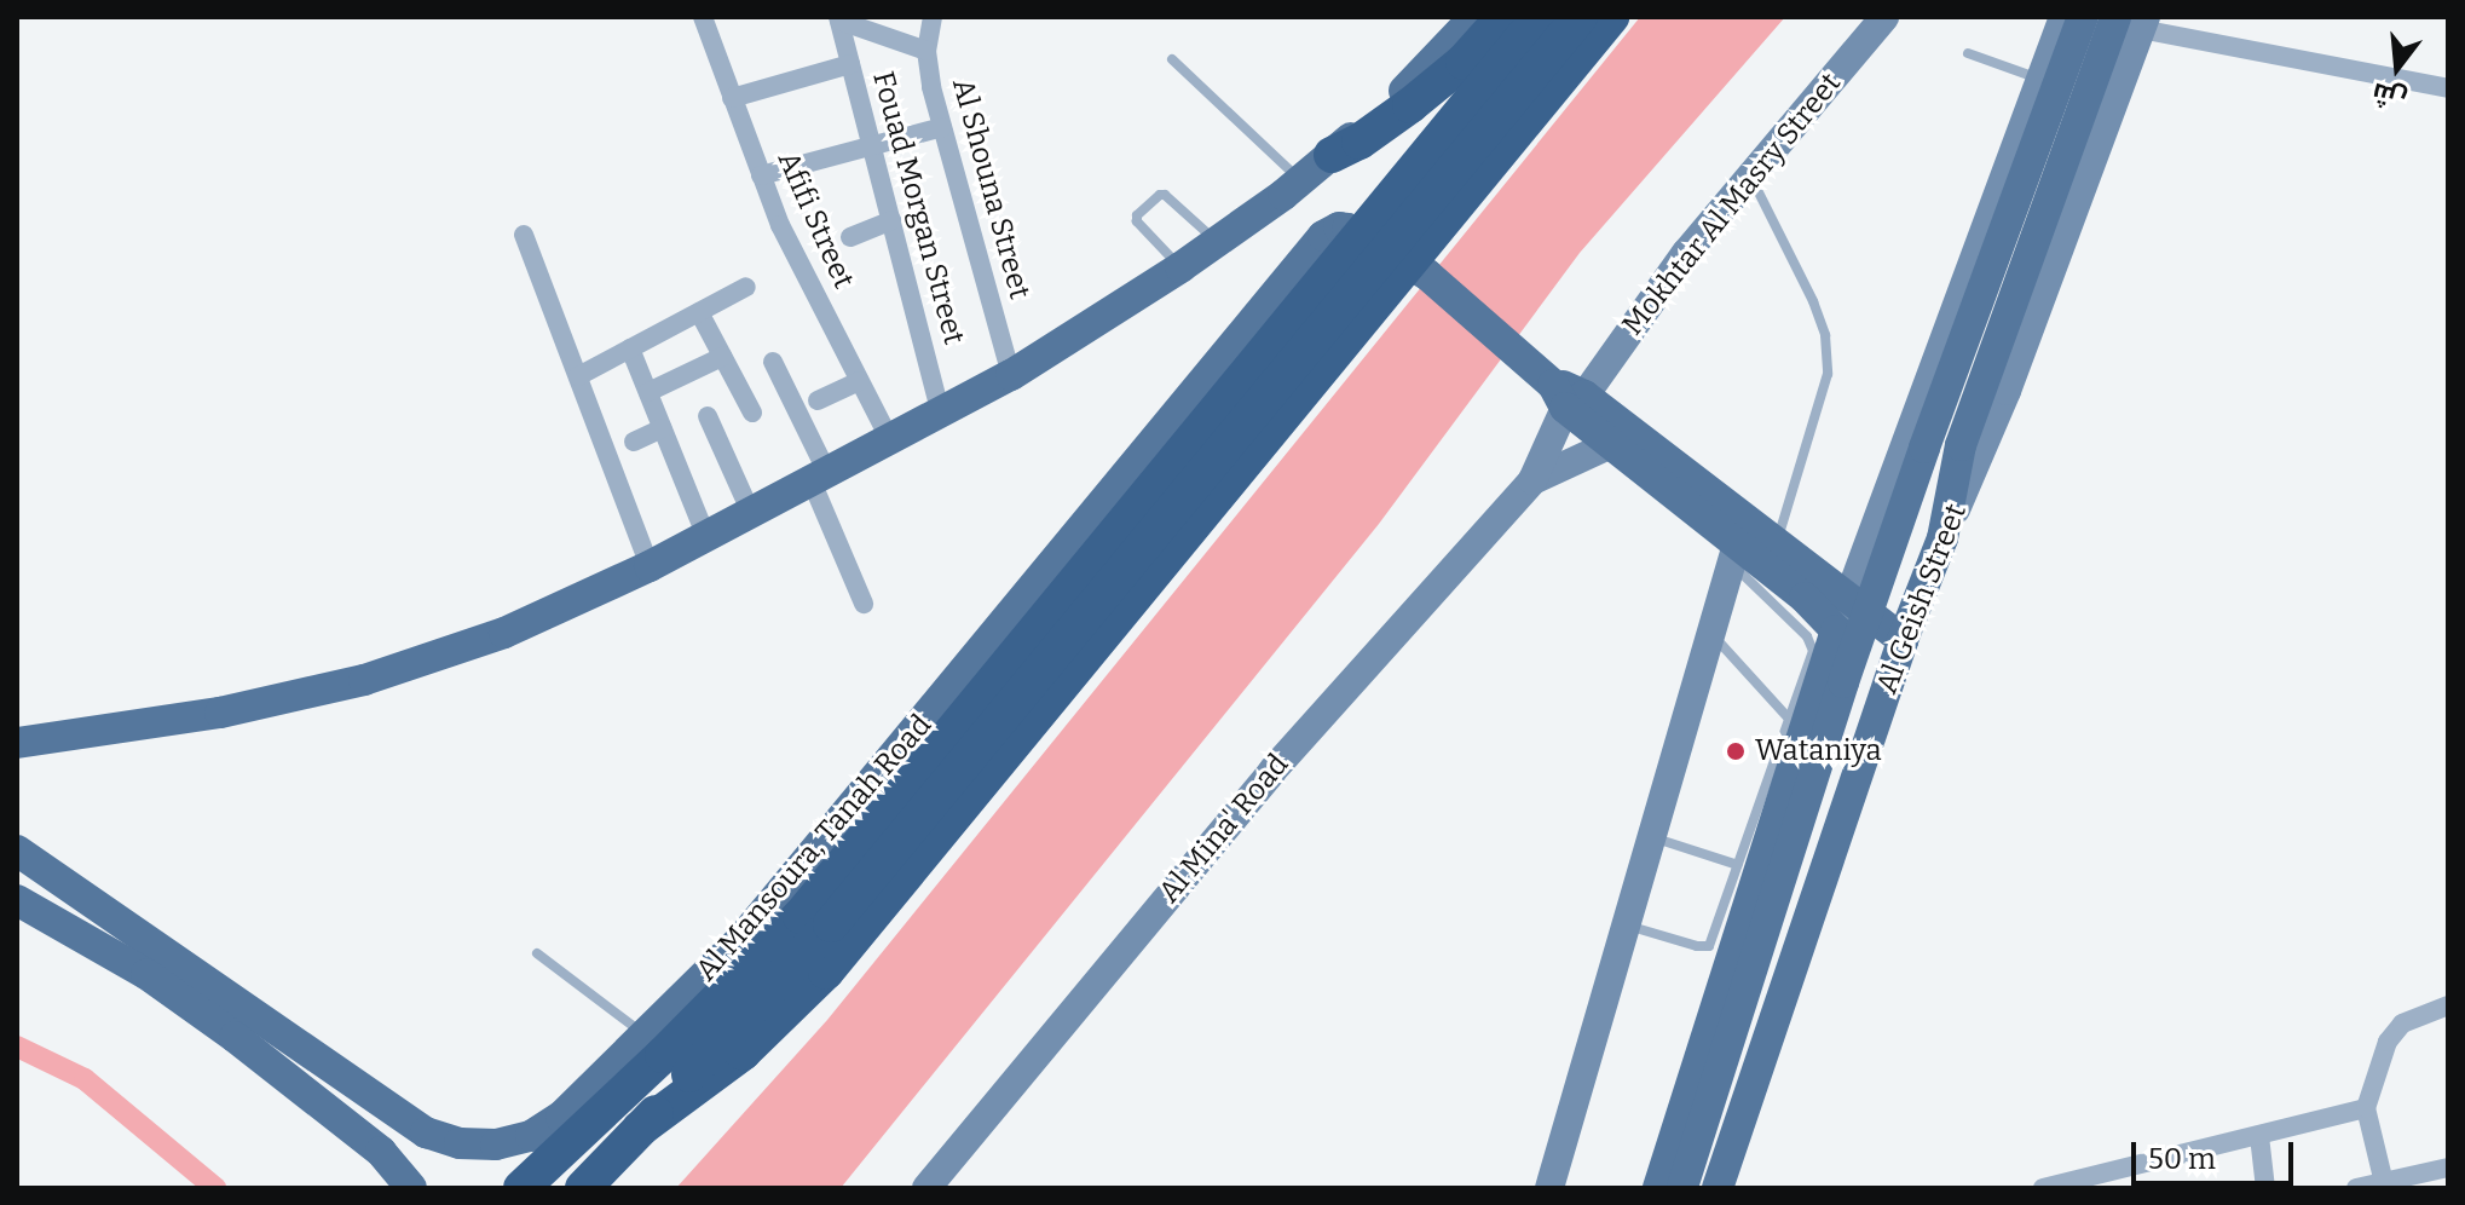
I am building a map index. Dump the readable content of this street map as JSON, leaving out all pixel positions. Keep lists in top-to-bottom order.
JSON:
{
  "streets": {
    "main road": ["Al Geish Street", "Al Mansoura, Tanah Road"],
    "street": [
      "Al Shouna Street",
      "Mokhtar Al Masry Street",
      "Fouad Morgan Street",
      "Afifi Street",
      "Al Mina' Road"
    ]
  },
  "crossings": [
    ["Mokhtar Al Masry Street", "Al Mina' Road"],
    ["Mokhtar Al Masry Street", "Al Mansoura, Tanah Road"],
    ["Al Mina' Road", "Al Mansoura, Tanah Road"]
  ],
  "places": ["Wataniya"],
  "scale_bar": "50 m",
  "north": "bottom"
}
